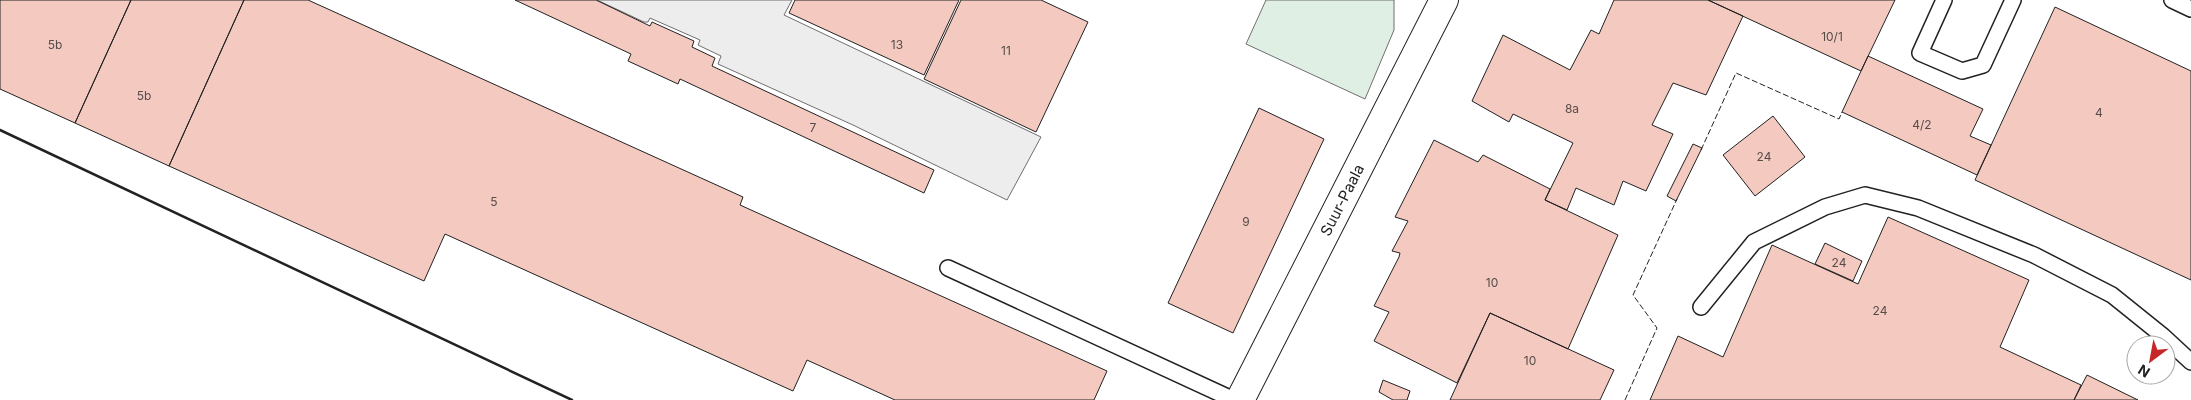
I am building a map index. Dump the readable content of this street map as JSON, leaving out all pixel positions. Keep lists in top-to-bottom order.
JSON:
{
  "streets": {
    "street": ["Suur-Paala"]
  },
  "house_numbers": [
    "10/1",
    "5b",
    "13",
    "11",
    "5b",
    "8a",
    "4",
    "4/2",
    "7",
    "24",
    "5",
    "9",
    "24",
    "10",
    "24",
    "10"
  ],
  "north": "bottom left"
}
